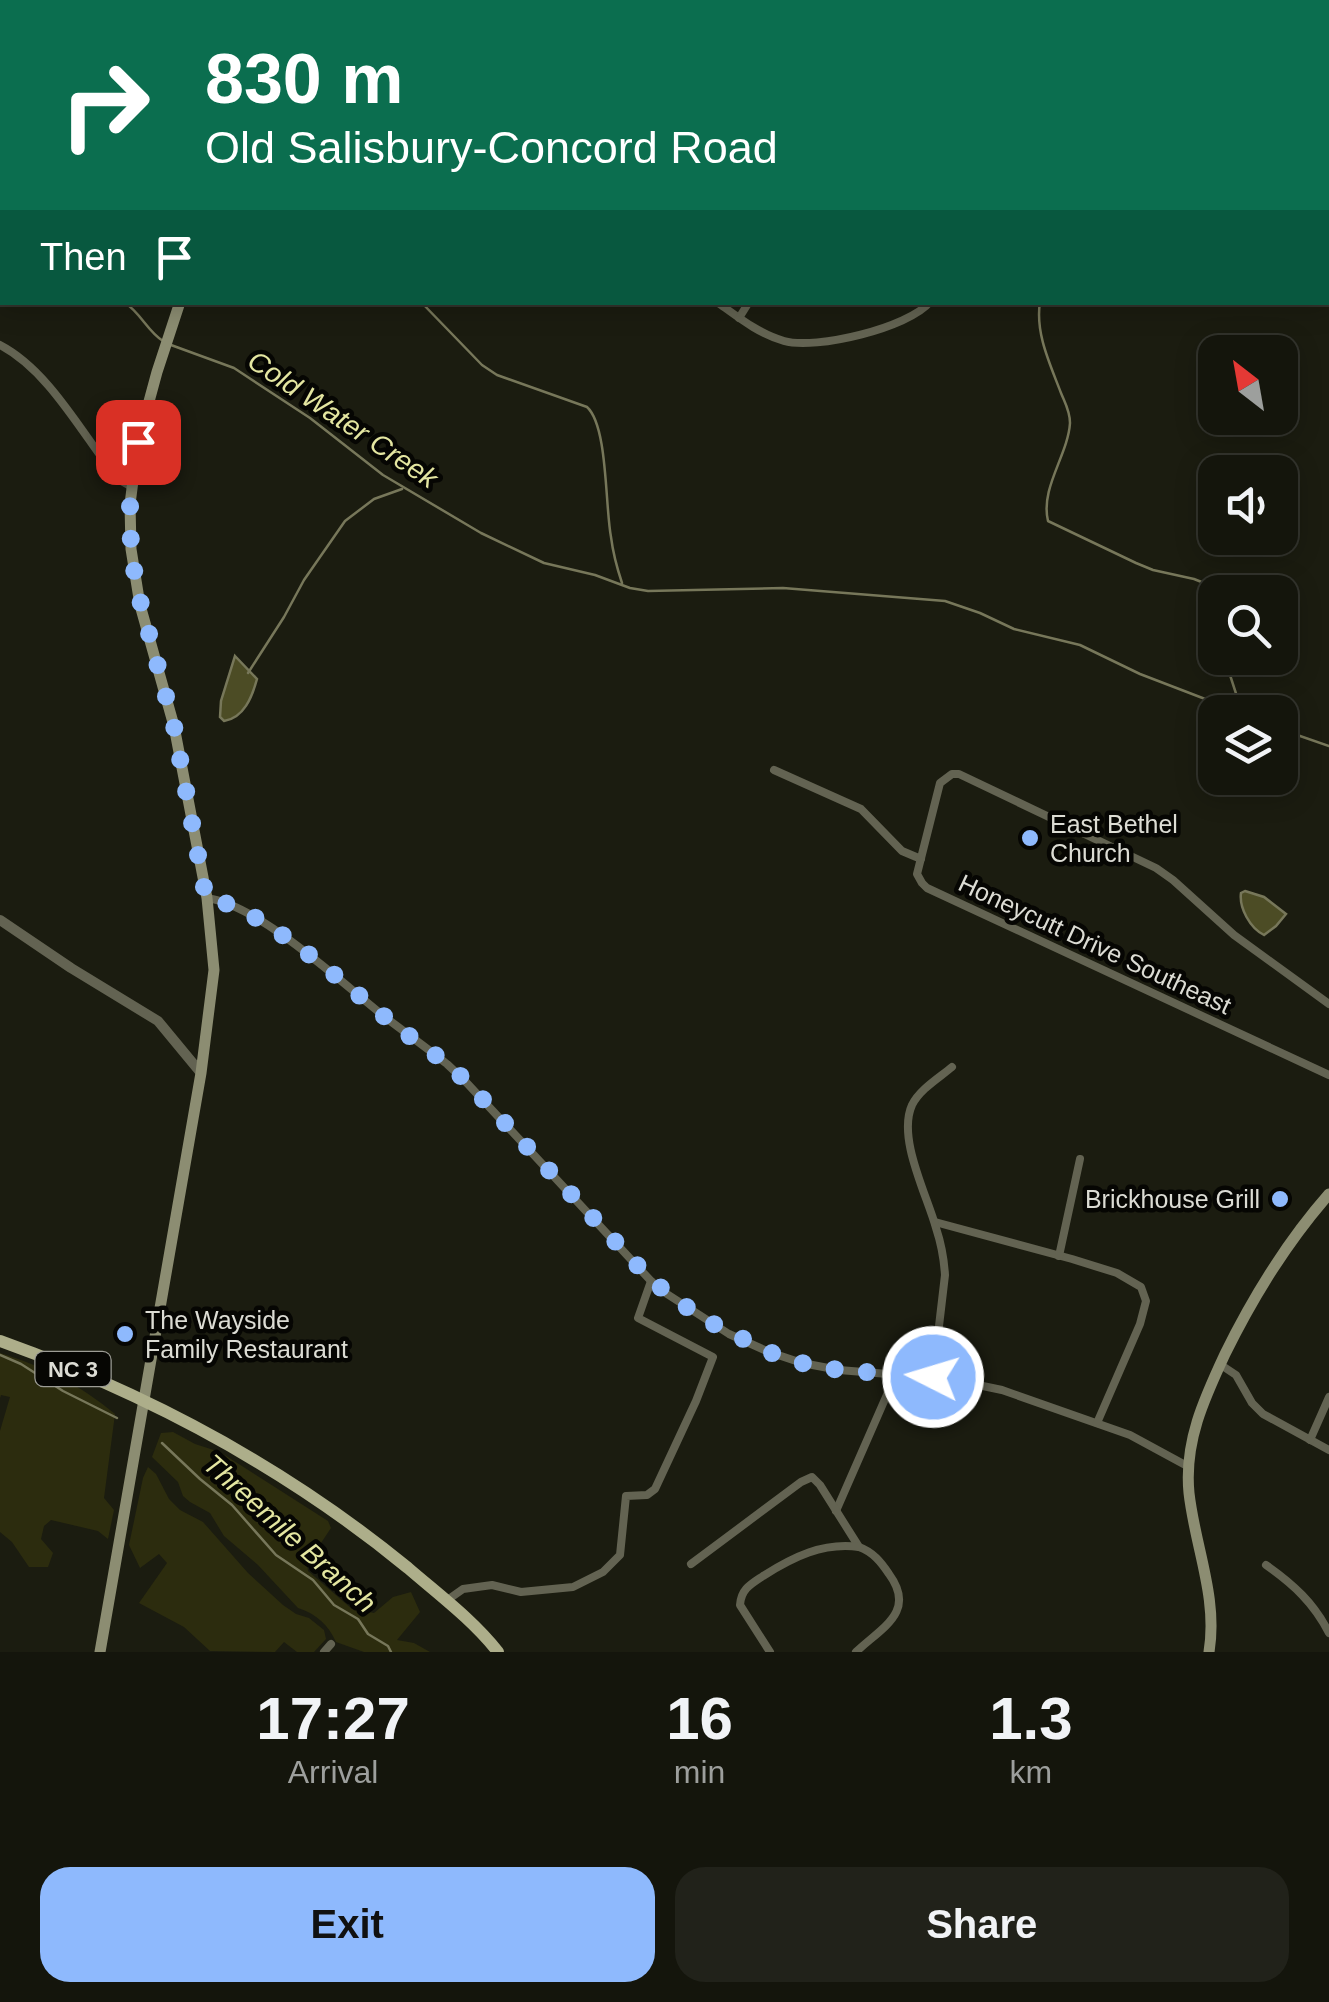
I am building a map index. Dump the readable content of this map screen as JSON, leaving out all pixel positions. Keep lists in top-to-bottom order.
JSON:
{
  "streets": {
    "main road": ["NC 3"],
    "street": ["Honeycutt Drive Southeast"]
  },
  "water": ["Cold Water Creek", "Threemile Branch"],
  "places": ["East Bethel Church", "Brickhouse Grill", "The Wayside Family Restaurant"],
  "north": "top left",
  "page": {
    "turn": ["830 m", "Old Salisbury-Concord Road"],
    "then": "Then",
    "eta": [
      "17:27",
      "Arrival",
      "16",
      "min",
      "1.3",
      "km"
    ],
    "buttons": ["Exit", "Share"]
  }
}
